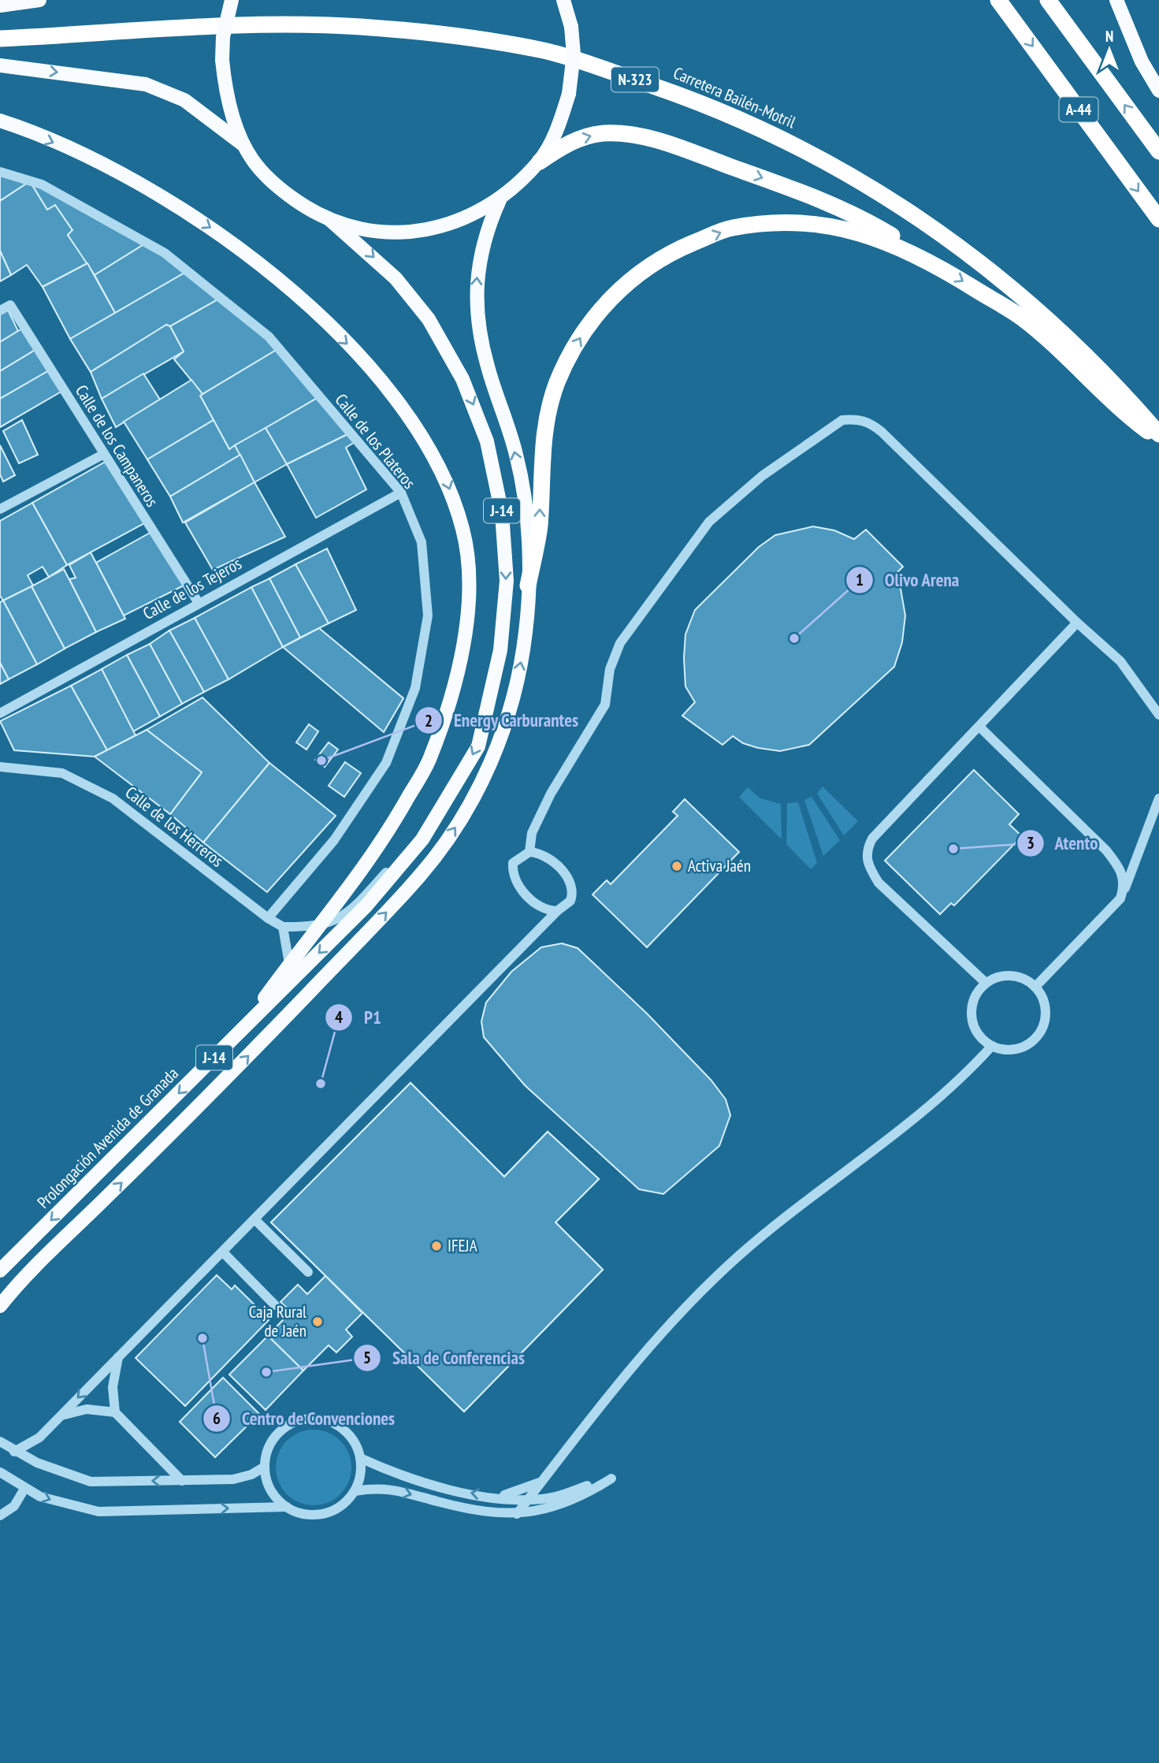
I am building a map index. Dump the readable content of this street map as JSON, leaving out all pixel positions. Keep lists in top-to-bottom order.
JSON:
{
  "streets": {
    "highway": ["N-323", "Carretera Bailén-Motril", "A-44"],
    "main road": ["J-14", "Prolongación Avenida de Granada"],
    "street": [
      "Calle de los Plateros",
      "Calle de los Campaneros",
      "Calle de los Tejeros",
      "Calle de los Herreros"
    ]
  },
  "crossings": [
    ["Calle de los Plateros", "Calle de los Tejeros"],
    ["Calle de los Plateros", "Calle de los Herreros"],
    ["Calle de los Campaneros", "Calle de los Tejeros"],
    ["J-14", "Prolongación Avenida de Granada"]
  ],
  "places": [
    "Olivo Arena",
    "Energy Carburantes",
    "Atento",
    "Activa Jaén",
    "P1",
    "IFEJA",
    "Caja Rural de Jaén",
    "Centro de Convenciones",
    "Sala de Conferencias"
  ],
  "north": "top"
}
